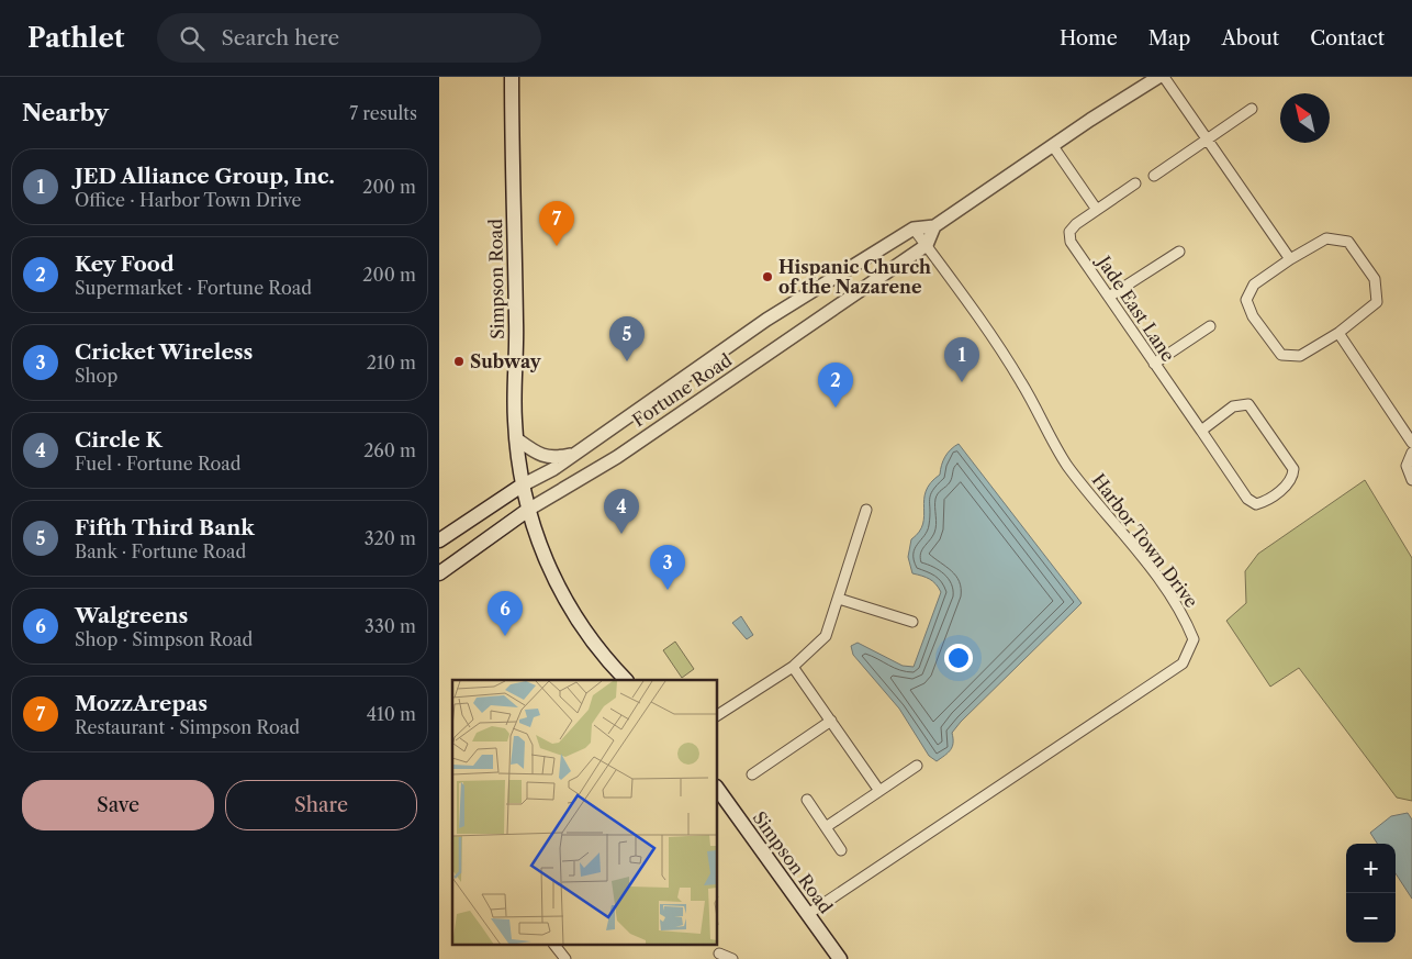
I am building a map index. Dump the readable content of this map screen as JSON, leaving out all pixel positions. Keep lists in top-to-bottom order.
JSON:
{
  "streets": {
    "main road": ["Simpson Road", "Fortune Road"],
    "street": ["Jade East Lane", "Harbor Town Drive"]
  },
  "crossings": [
    ["Simpson Road", "Fortune Road"],
    ["Simpson Road", "Harbor Town Drive"],
    ["Fortune Road", "Harbor Town Drive"]
  ],
  "places": ["Hispanic Church of the Nazarene", "Subway"],
  "north": "top left",
  "page": {
    "header": "Pathlet",
    "search": "Search here",
    "nav": [
      "Home",
      "Map",
      "About",
      "Contact"
    ],
    "heading": ["Nearby", "7 results"],
    "list": [
      {
        "mark": "1",
        "name": "JED Alliance Group, Inc.",
        "note": "Office · Harbor Town Drive",
        "value": "200 m"
      },
      {
        "mark": "2",
        "name": "Key Food",
        "note": "Supermarket · Fortune Road",
        "value": "200 m"
      },
      {
        "mark": "3",
        "name": "Cricket Wireless",
        "note": "Shop",
        "value": "210 m"
      },
      {
        "mark": "4",
        "name": "Circle K",
        "note": "Fuel · Fortune Road",
        "value": "260 m"
      },
      {
        "mark": "5",
        "name": "Fifth Third Bank",
        "note": "Bank · Fortune Road",
        "value": "320 m"
      },
      {
        "mark": "6",
        "name": "Walgreens",
        "note": "Shop · Simpson Road",
        "value": "330 m"
      },
      {
        "mark": "7",
        "name": "MozzArepas",
        "note": "Restaurant · Simpson Road",
        "value": "410 m"
      }
    ],
    "pins": [
      "7",
      "5",
      "1",
      "2",
      "4",
      "3",
      "6"
    ],
    "buttons": ["Save", "Share"],
    "map_buttons": ["+", "−"]
  }
}
